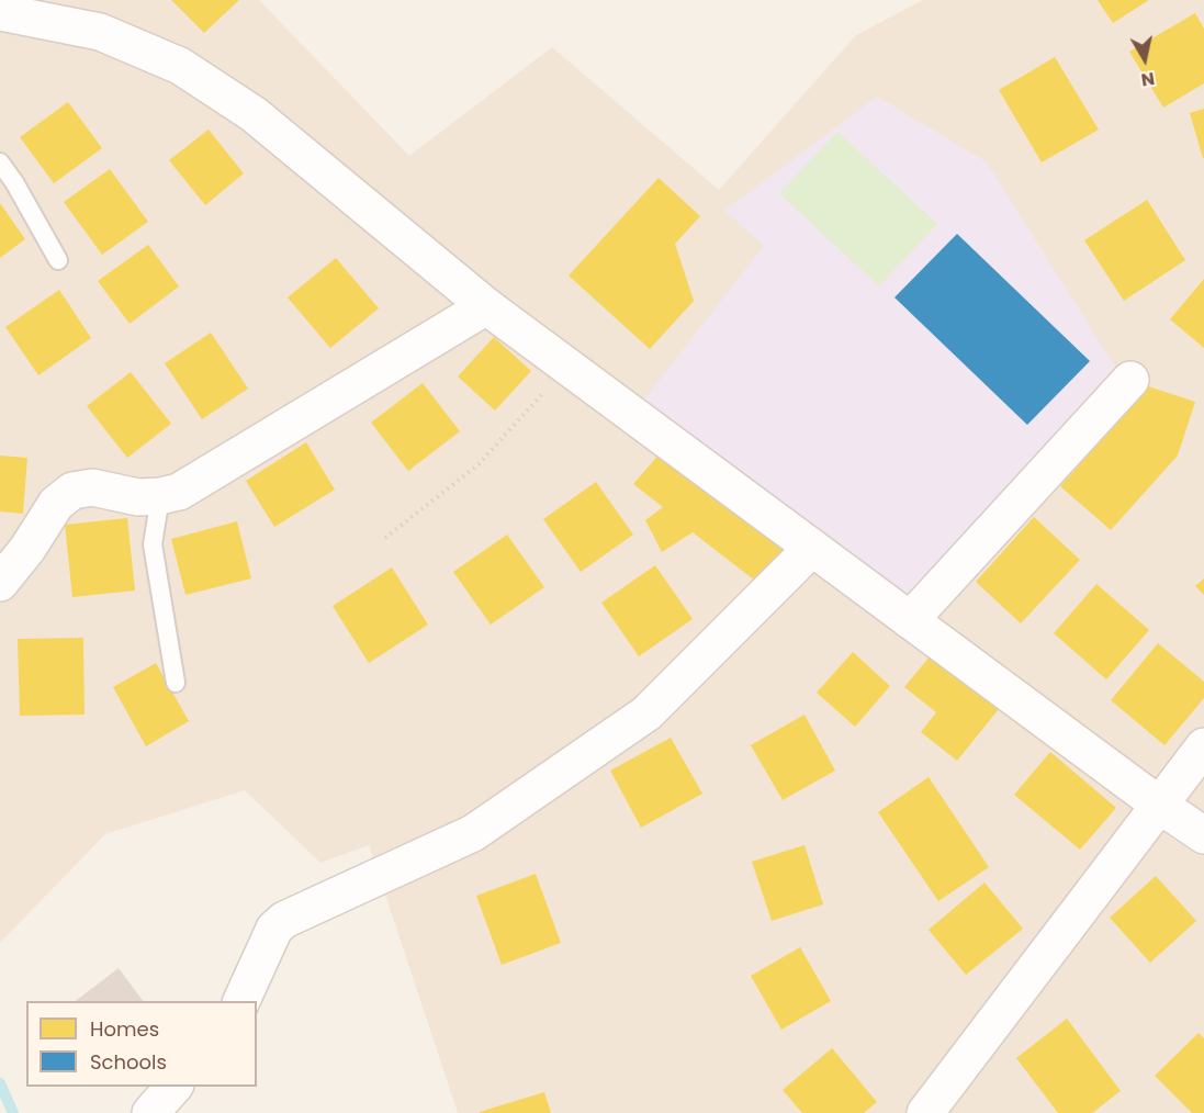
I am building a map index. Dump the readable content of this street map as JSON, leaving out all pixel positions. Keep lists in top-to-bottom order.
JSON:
{
  "legend": ["Homes", "Schools"],
  "north": "bottom"
}
